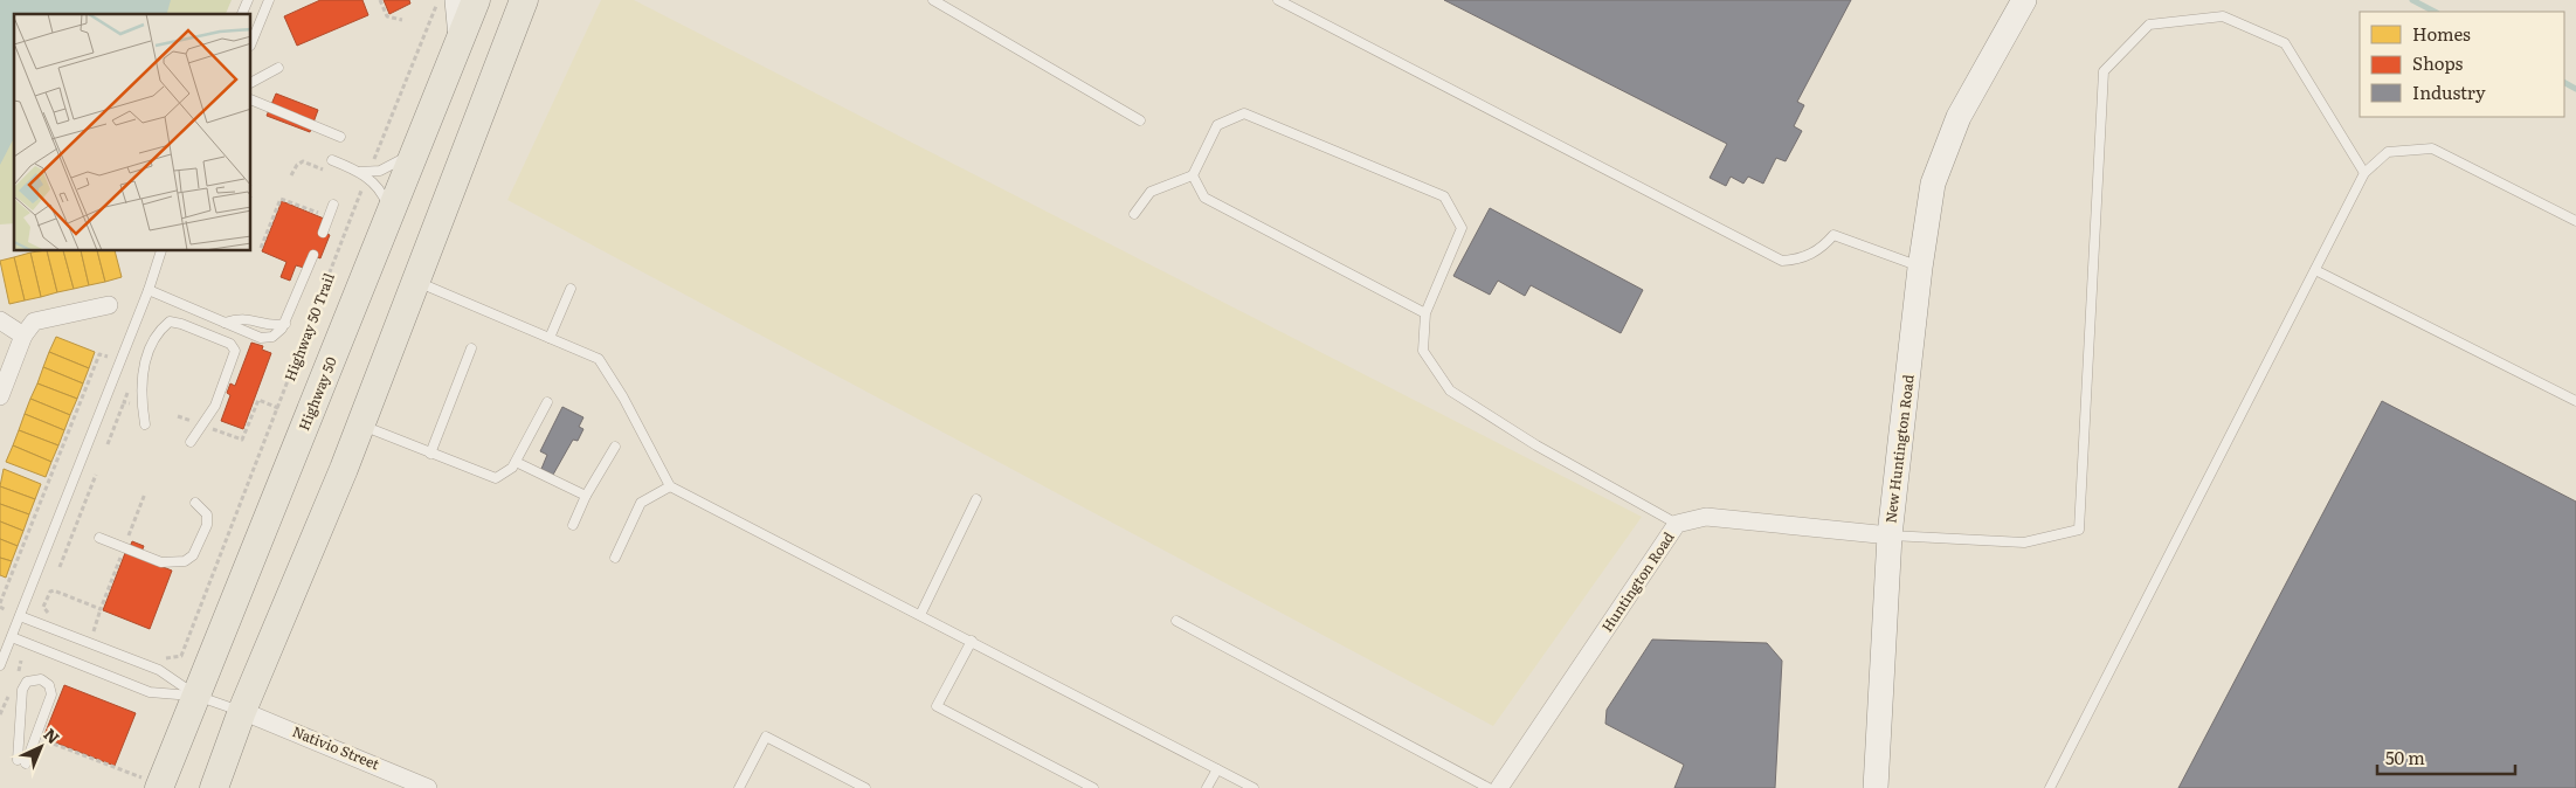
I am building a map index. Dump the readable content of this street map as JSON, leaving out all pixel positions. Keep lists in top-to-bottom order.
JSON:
{
  "streets": {
    "main road": ["Highway 50"],
    "street": ["New Huntington Road", "Huntington Road", "Nativio Street"],
    "path": ["Highway 50 Trail"]
  },
  "crossings": [
    ["New Huntington Road", "Huntington Road"]
  ],
  "legend": ["Homes", "Shops", "Industry"],
  "scale_bar": "50 m",
  "north": "top right"
}
